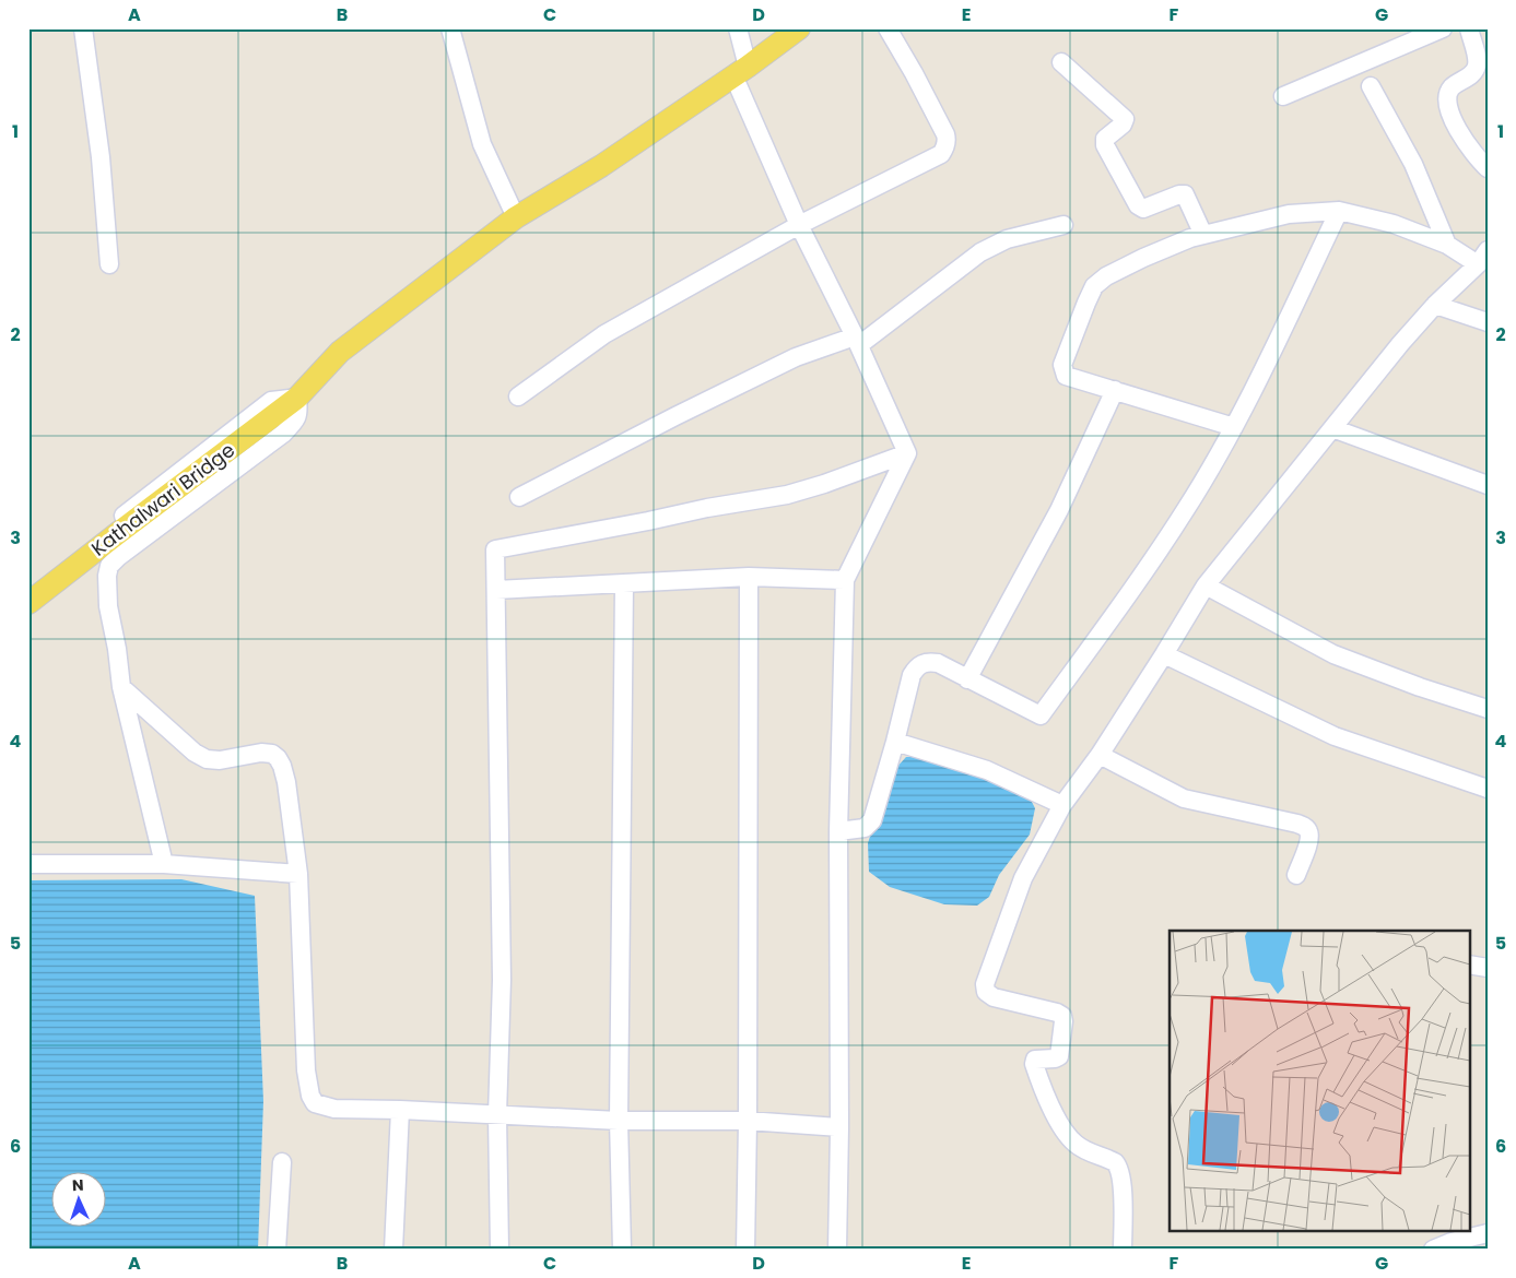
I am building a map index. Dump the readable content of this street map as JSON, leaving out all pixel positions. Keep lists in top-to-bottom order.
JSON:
{
  "streets": {
    "main road": ["Kathalwari Bridge"]
  },
  "north": "top",
  "grid": {
    "columns": [
      "A",
      "B",
      "C",
      "D",
      "E",
      "F",
      "G"
    ],
    "rows": [
      "1",
      "2",
      "3",
      "4",
      "5",
      "6"
    ]
  }
}
